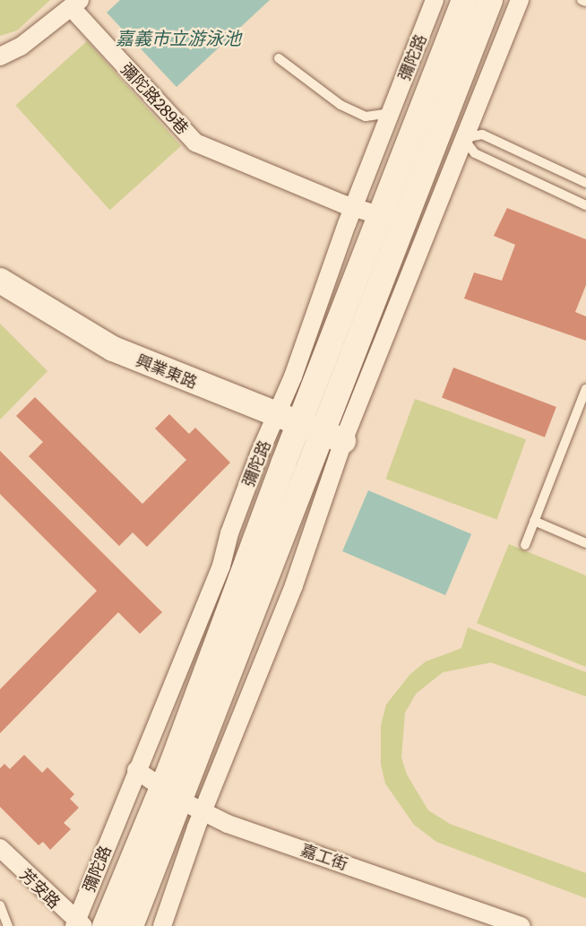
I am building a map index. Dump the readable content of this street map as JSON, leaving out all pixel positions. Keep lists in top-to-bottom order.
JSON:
{
  "streets": {
    "street": [
      "彌陀路",
      "彌陀路289巷",
      "興業東路",
      "嘉工街",
      "芳安路"
    ]
  },
  "crossings": [
    ["彌陀路", "彌陀路289巷"],
    ["彌陀路", "興業東路"],
    ["彌陀路", "嘉工街"],
    ["彌陀路", "芳安路"]
  ],
  "water": ["嘉義市立游泳池"]
}
